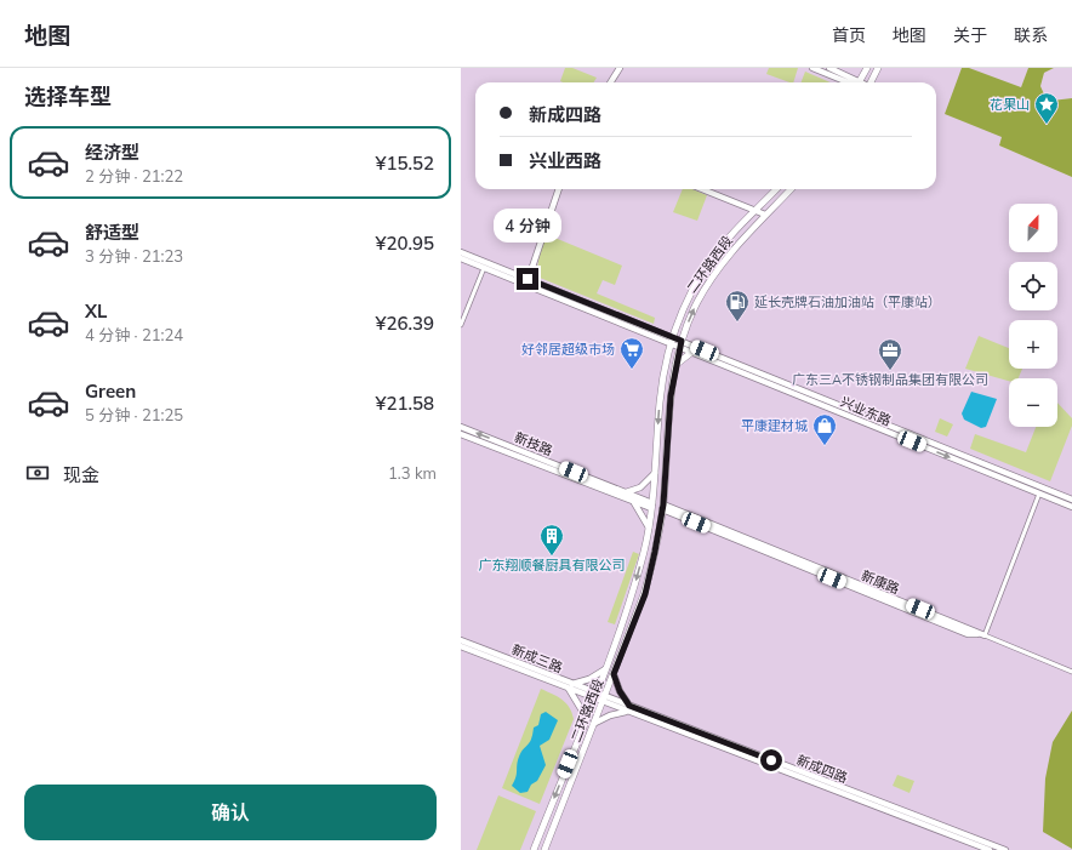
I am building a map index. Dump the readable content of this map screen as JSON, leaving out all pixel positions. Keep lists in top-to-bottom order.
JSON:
{
  "streets": {
    "main road": ["二环路西段"],
    "street": [
      "兴业东路",
      "新技路",
      "新康路",
      "新成三路",
      "新成四路"
    ]
  },
  "crossings": [
    ["二环路西段", "兴业东路"],
    ["二环路西段", "新技路"],
    ["二环路西段", "新康路"],
    ["二环路西段", "新成三路"],
    ["二环路西段", "新成四路"],
    ["新成三路", "新成四路"]
  ],
  "places": {
    "place": ["花果山"],
    "fuel station": ["延长壳牌石油加油站（平康站）"],
    "supermarket": ["好邻居超级市场"],
    "office": ["广东三A不锈钢制品集团有限公司"],
    "shop": ["平康建材城"],
    "building": ["广东翔顺餐厨具有限公司"]
  },
  "north": "top",
  "page": {
    "header": "地图",
    "nav": [
      "首页",
      "地图",
      "关于",
      "联系"
    ],
    "heading": "选择车型",
    "banner": ["新成四路", "兴业西路"],
    "list": [
      {
        "name": "经济型",
        "note": "2 分钟 · 21:22",
        "value": "¥15.52"
      },
      {
        "name": "舒适型",
        "note": "3 分钟 · 21:23",
        "value": "¥20.95"
      },
      {
        "name": "XL",
        "note": "4 分钟 · 21:24",
        "value": "¥26.39"
      },
      {
        "name": "Green",
        "note": "5 分钟 · 21:25",
        "value": "¥21.58"
      }
    ],
    "map_buttons": ["+", "−"],
    "bubble": "4 分钟",
    "pay": ["现金", "1.3 km"],
    "buttons": "确认"
  }
}
